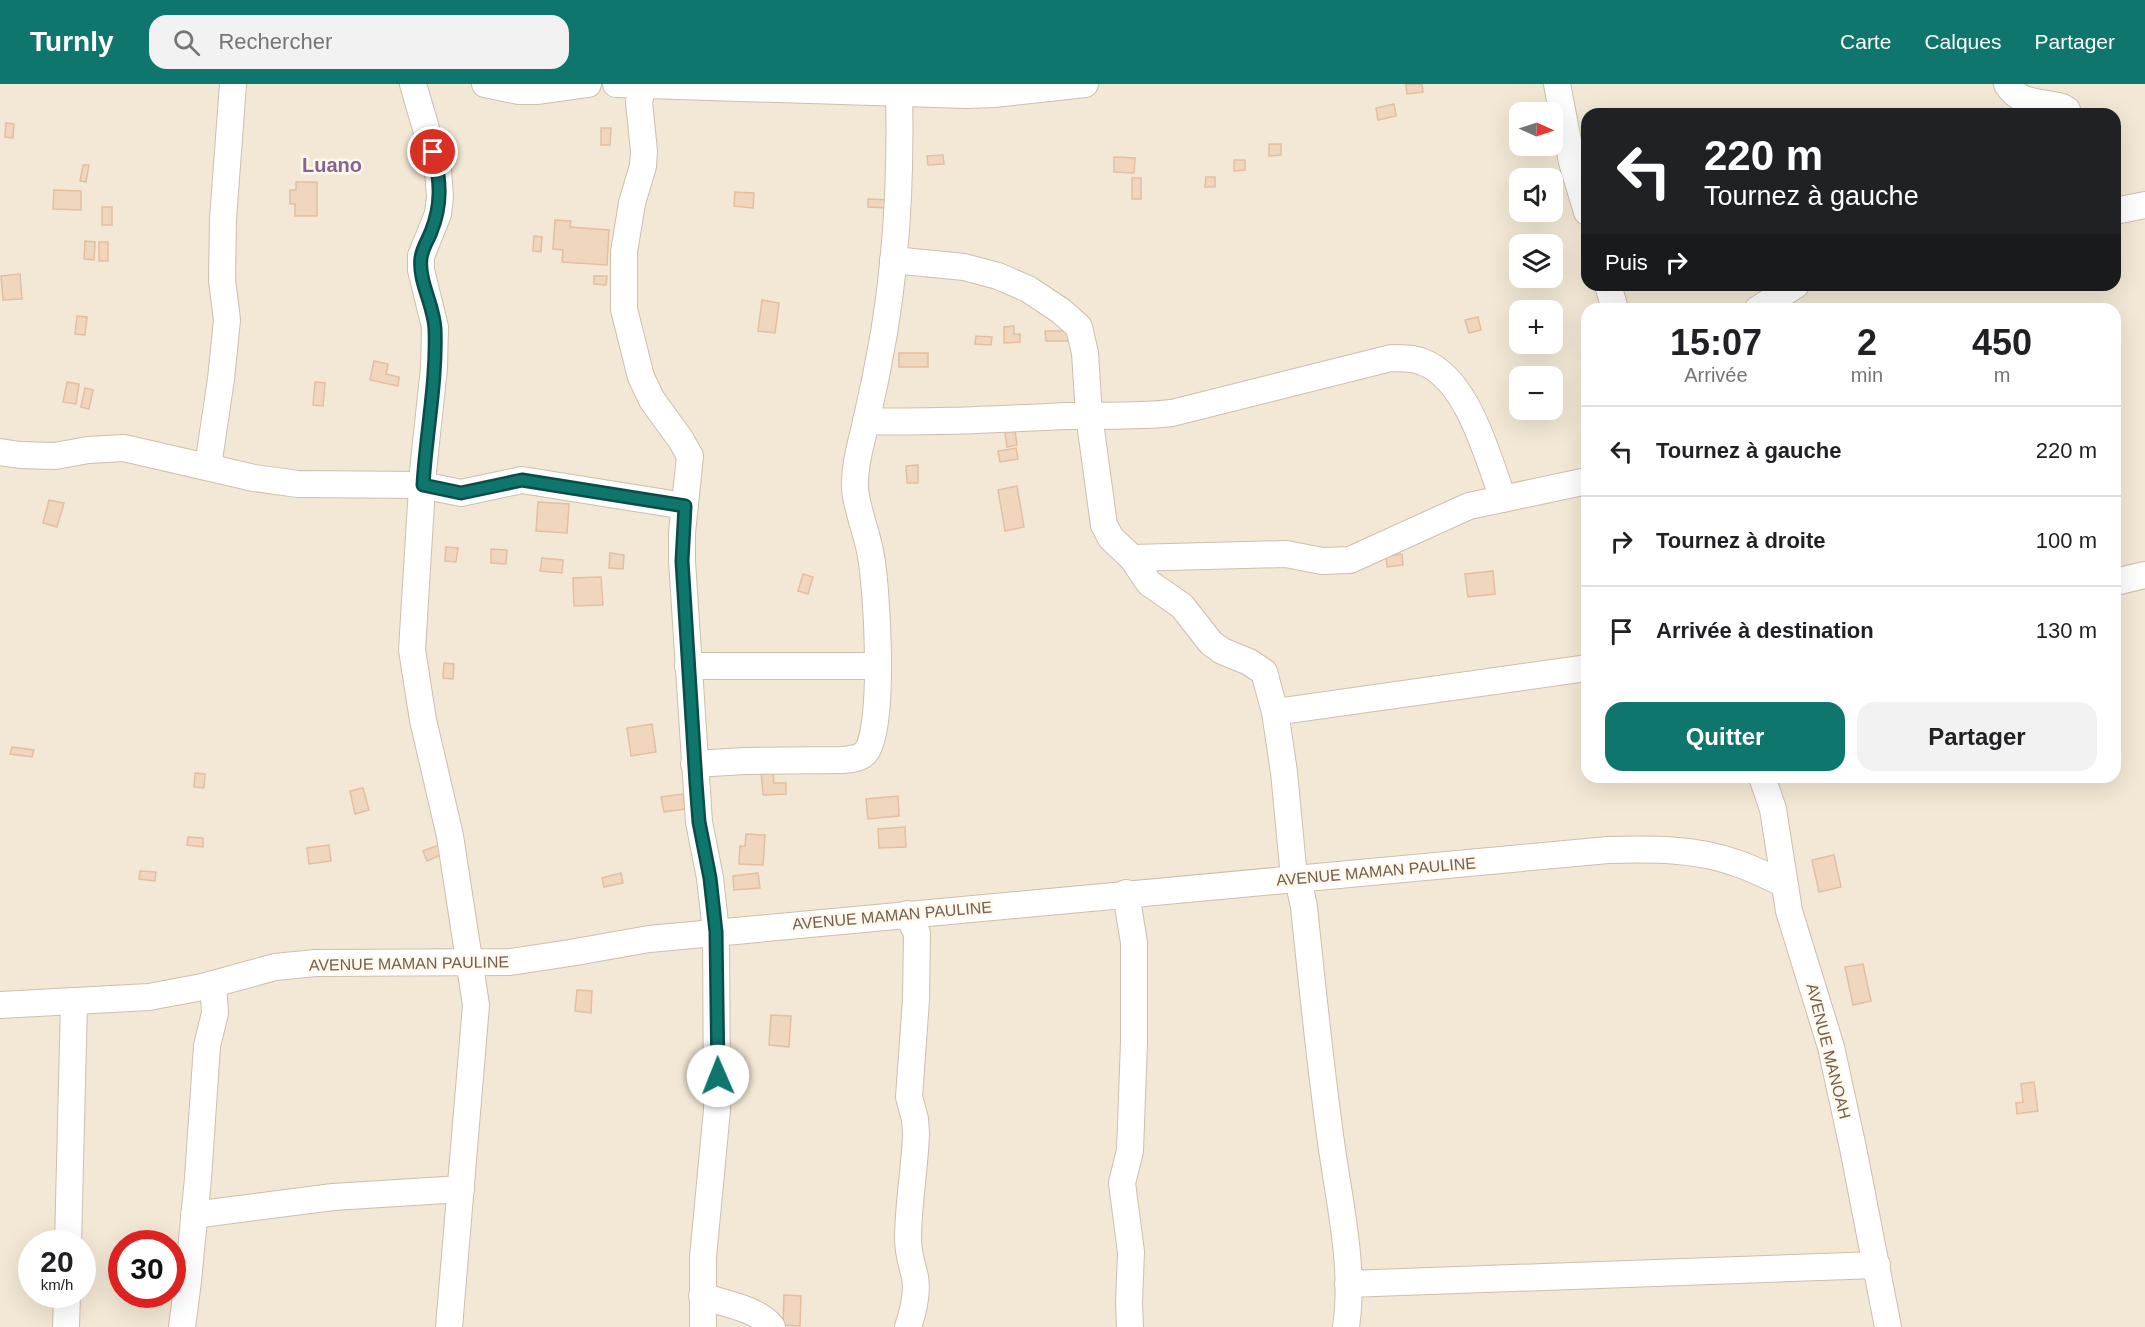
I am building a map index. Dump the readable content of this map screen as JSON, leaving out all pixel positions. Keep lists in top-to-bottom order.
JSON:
{
  "streets": {
    "street": ["AVENUE MAMAN PAULINE", "AVENUE MANOAH"]
  },
  "crossings": [
    ["AVENUE MAMAN PAULINE", "AVENUE MANOAH"]
  ],
  "districts": ["Luano"],
  "north": "right",
  "page": {
    "header": "Turnly",
    "search": "Rechercher",
    "nav": ["Carte", "Calques", "Partager"],
    "map_buttons": ["+", "−"],
    "turn": ["220 m", "Tournez à gauche"],
    "then": "Puis",
    "eta": [
      "15:07",
      "Arrivée",
      "2",
      "min",
      "450",
      "m"
    ],
    "list": [
      {
        "name": "Tournez à gauche",
        "value": "220 m"
      },
      {
        "name": "Tournez à droite",
        "value": "100 m"
      },
      {
        "name": "Arrivée à destination",
        "value": "130 m"
      }
    ],
    "buttons": ["Quitter", "Partager"],
    "speed": "20 km/h",
    "limit": "30"
  }
}
